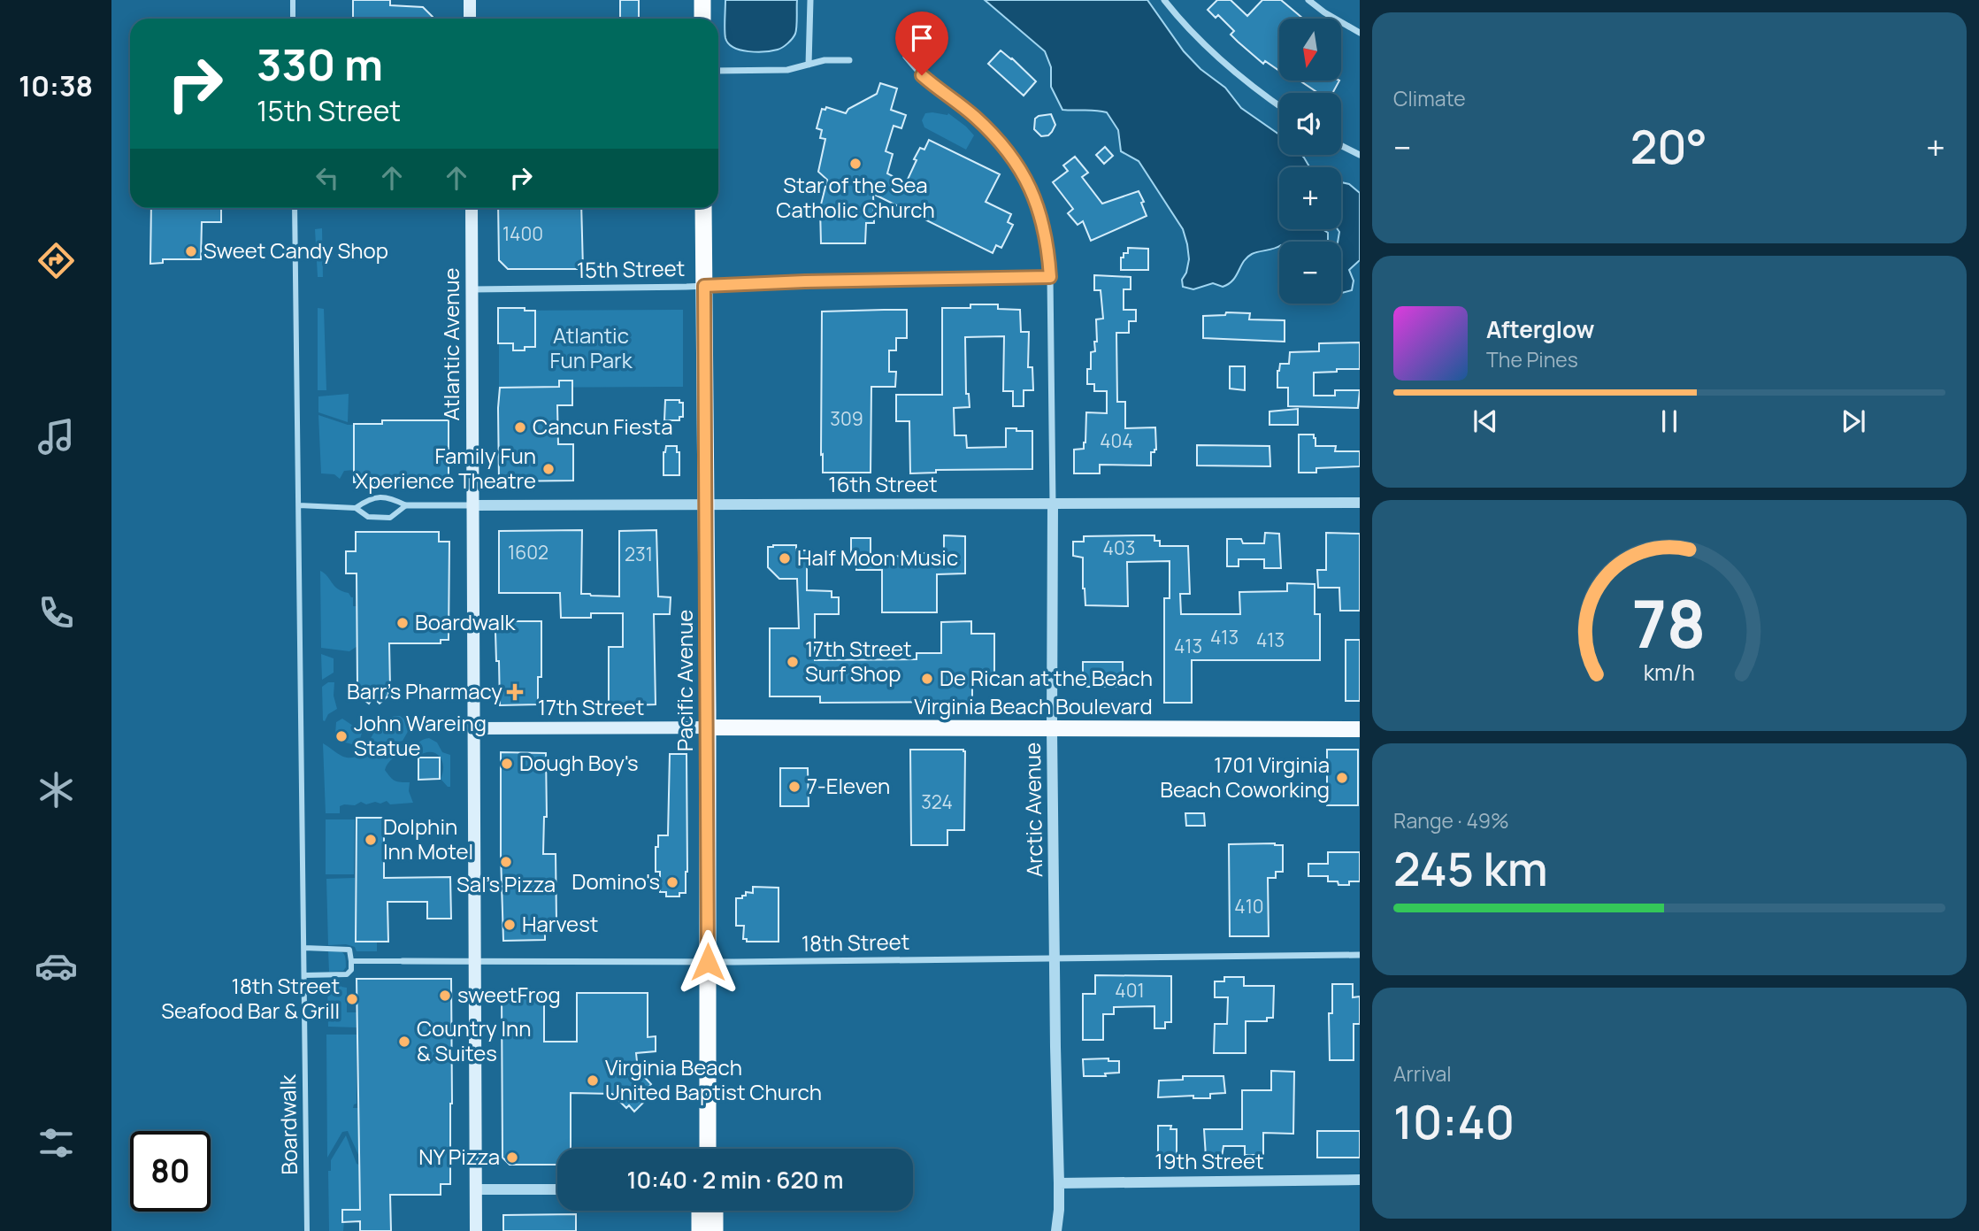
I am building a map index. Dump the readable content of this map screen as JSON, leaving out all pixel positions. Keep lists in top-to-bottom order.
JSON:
{
  "streets": {
    "highway": ["Pacific Avenue"],
    "main road": ["Atlantic Avenue", "Virginia Beach Boulevard", "17th Street"],
    "street": [
      "15th Street",
      "16th Street",
      "Arctic Avenue",
      "18th Street",
      "Boardwalk",
      "19th Street"
    ]
  },
  "crossings": [
    ["15th Street", "Atlantic Avenue"],
    ["15th Street", "Pacific Avenue"],
    ["15th Street", "Arctic Avenue"],
    ["Atlantic Avenue", "16th Street"],
    ["Atlantic Avenue", "17th Street"],
    ["Atlantic Avenue", "18th Street"],
    ["16th Street", "Pacific Avenue"],
    ["16th Street", "Arctic Avenue"],
    ["16th Street", "Boardwalk"],
    ["Pacific Avenue", "Virginia Beach Boulevard"],
    ["Pacific Avenue", "17th Street"],
    ["Pacific Avenue", "18th Street"],
    ["Virginia Beach Boulevard", "17th Street"],
    ["Virginia Beach Boulevard", "Arctic Avenue"],
    ["Arctic Avenue", "18th Street"],
    ["Arctic Avenue", "19th Street"],
    ["18th Street", "Boardwalk"]
  ],
  "parks": ["Atlantic Fun Park"],
  "places": {
    "other": [
      "Star of the Sea Catholic Church",
      "Sweet Candy Shop",
      "Cancun Fiesta",
      "Family Fun Xperience Theatre",
      "Half Moon Music",
      "Boardwalk",
      "17th Street Surf Shop",
      "De Rican at the Beach",
      "John Wareing Statue",
      "Dough Boy's",
      "1701 Virginia Beach Coworking",
      "7-Eleven",
      "Dolphin Inn Motel",
      "Sal's Pizza",
      "Domino's",
      "Harvest",
      "sweetFrog",
      "18th Street Seafood Bar & Grill",
      "Country Inn & Suites",
      "Virginia Beach United Baptist Church",
      "NY Pizza"
    ],
    "health": ["Barr's Pharmacy"]
  },
  "house_numbers": [
    "1400",
    "309",
    "404",
    "403",
    "1602",
    "231",
    "413",
    "413",
    "413",
    "324",
    "410",
    "401"
  ],
  "north": "bottom",
  "page": {
    "tabs": "10:38",
    "tile": [
      "Climate",
      ["Range · 49%", "245 km"],
      ["Arrival", "10:40"]
    ],
    "map_buttons": ["+", "−"],
    "turn": ["330 m", "15th Street"],
    "heat": ["−", "20°", "+"],
    "song": ["Afterglow", "The Pines"],
    "limit": "80",
    "trip": "10:40 · 2 min · 620 m",
    "gauge": ["78", "km/h"]
  }
}
